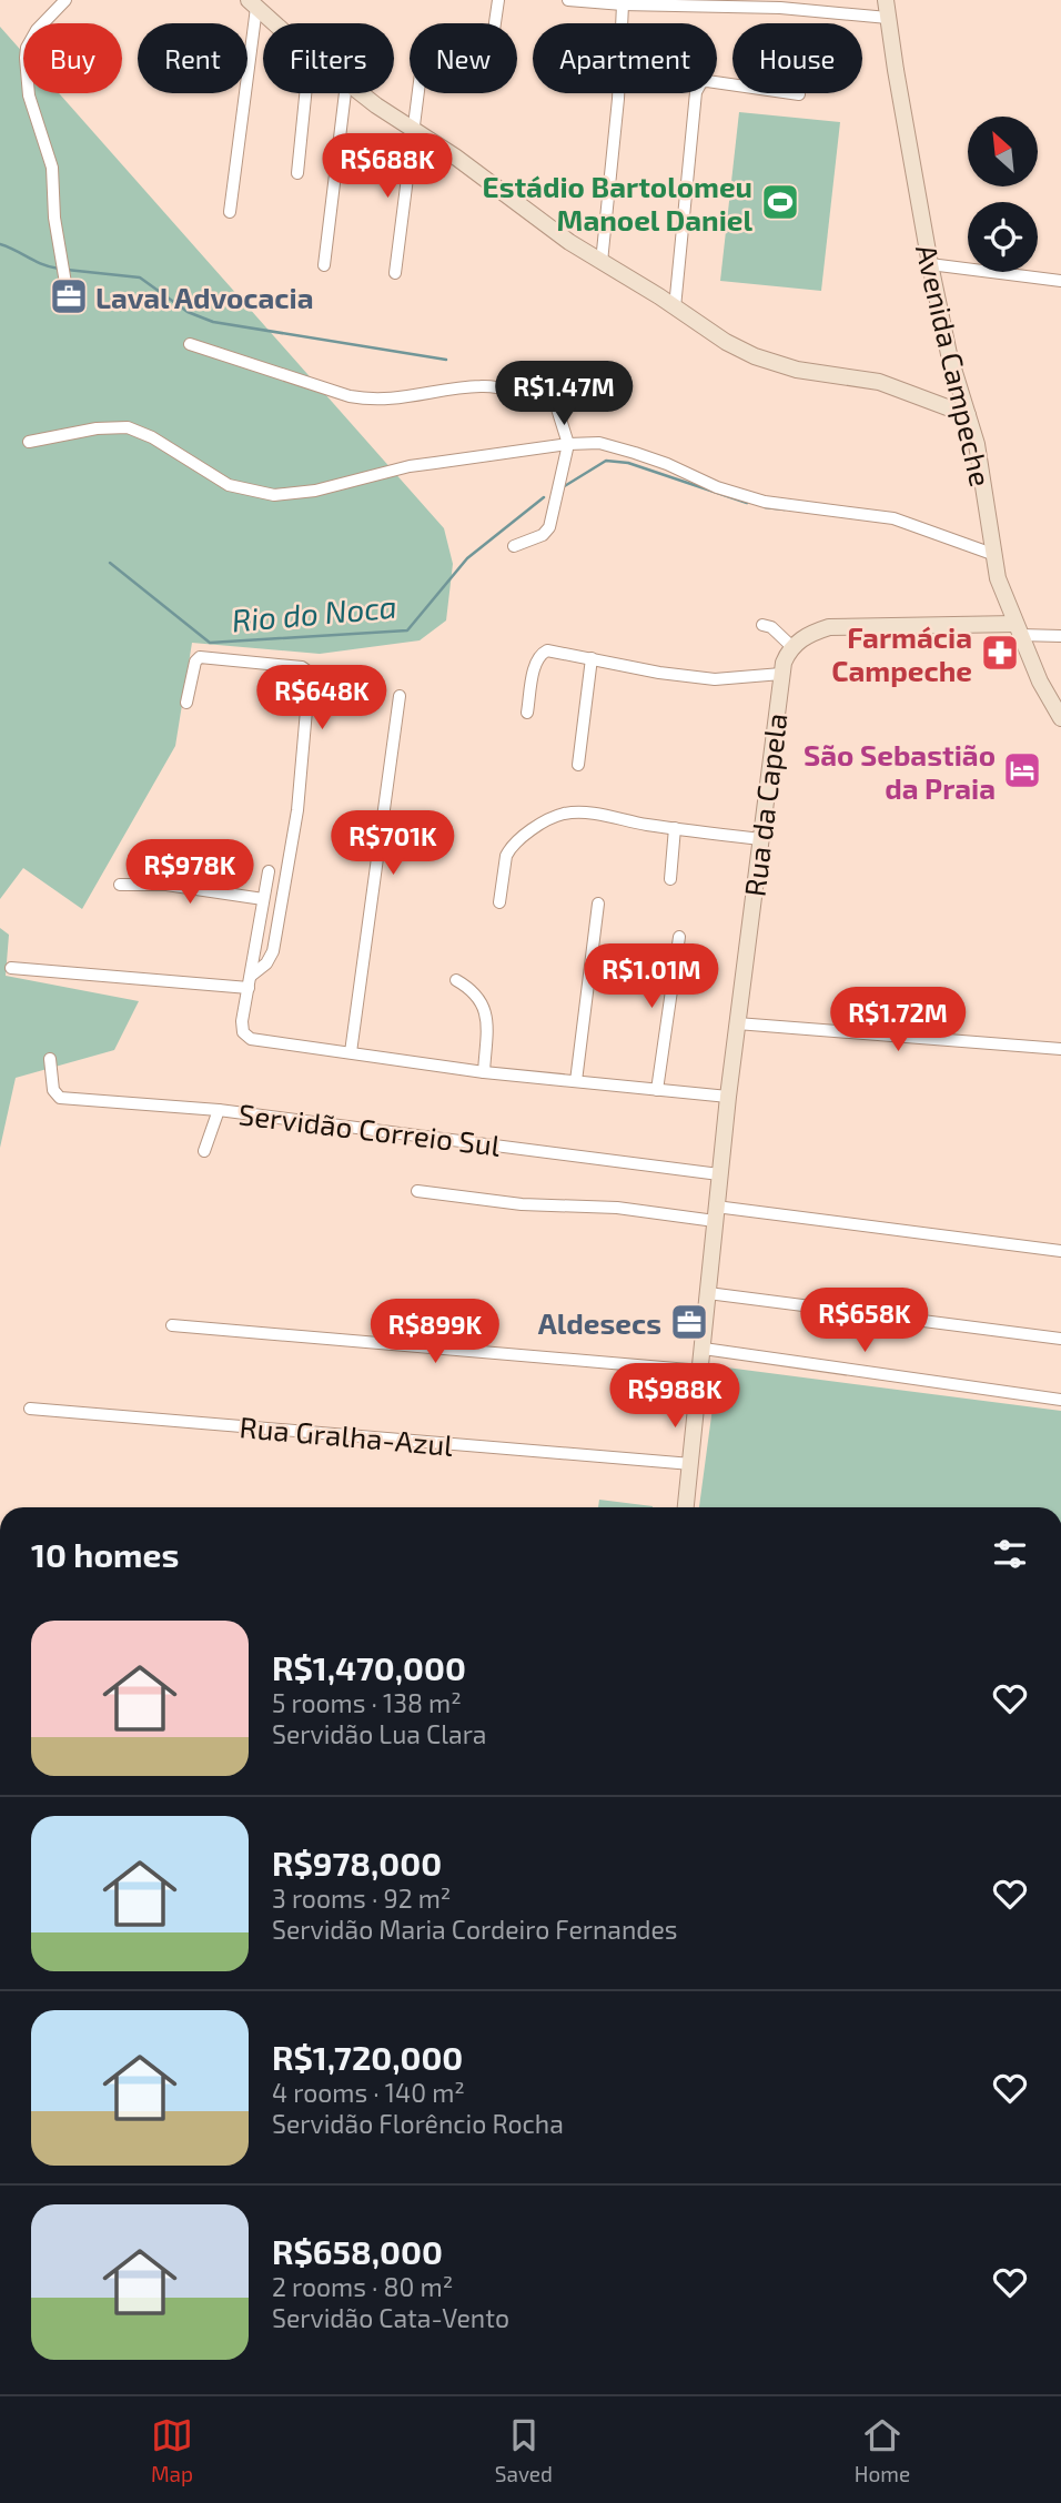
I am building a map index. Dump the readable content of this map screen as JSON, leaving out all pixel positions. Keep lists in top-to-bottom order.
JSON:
{
  "streets": {
    "main road": ["Avenida Campeche", "Rua da Capela"],
    "street": ["Servidão Correio Sul", "Rua Gralha-Azul"]
  },
  "crossings": [
    ["Rua da Capela", "Servidão Correio Sul"],
    ["Rua da Capela", "Rua Gralha-Azul"]
  ],
  "water": ["Rio do Noca"],
  "places": {
    "sports": ["Estádio Bartolomeu Manoel Daniel"],
    "office": ["Laval Advocacia", "Aldesecs"],
    "pharmacy": ["Farmácia Campeche"],
    "hotel": ["São Sebastião da Praia"]
  },
  "north": "top left",
  "page": {
    "chip": [
      "Buy",
      "Rent",
      "Filters",
      "New",
      "Apartment",
      "House"
    ],
    "price": [
      "R$688K",
      "R$1.47M",
      "R$648K",
      "R$701K",
      "R$978K",
      "R$1.01M",
      "R$1.72M",
      "R$658K",
      "R$899K",
      "R$988K"
    ],
    "heading": "10 homes",
    "list": [
      {
        "name": "R$1,470,000",
        "note": "5 rooms · 138 m² · Servidão Lua Clara"
      },
      {
        "name": "R$978,000",
        "note": "3 rooms · 92 m² · Servidão Maria Cordeiro Fernandes"
      },
      {
        "name": "R$1,720,000",
        "note": "4 rooms · 140 m² · Servidão Florêncio Rocha"
      },
      {
        "name": "R$658,000",
        "note": "2 rooms · 80 m² · Servidão Cata-Vento"
      }
    ],
    "tabs": ["Map", "Saved", "Home"]
  }
}
